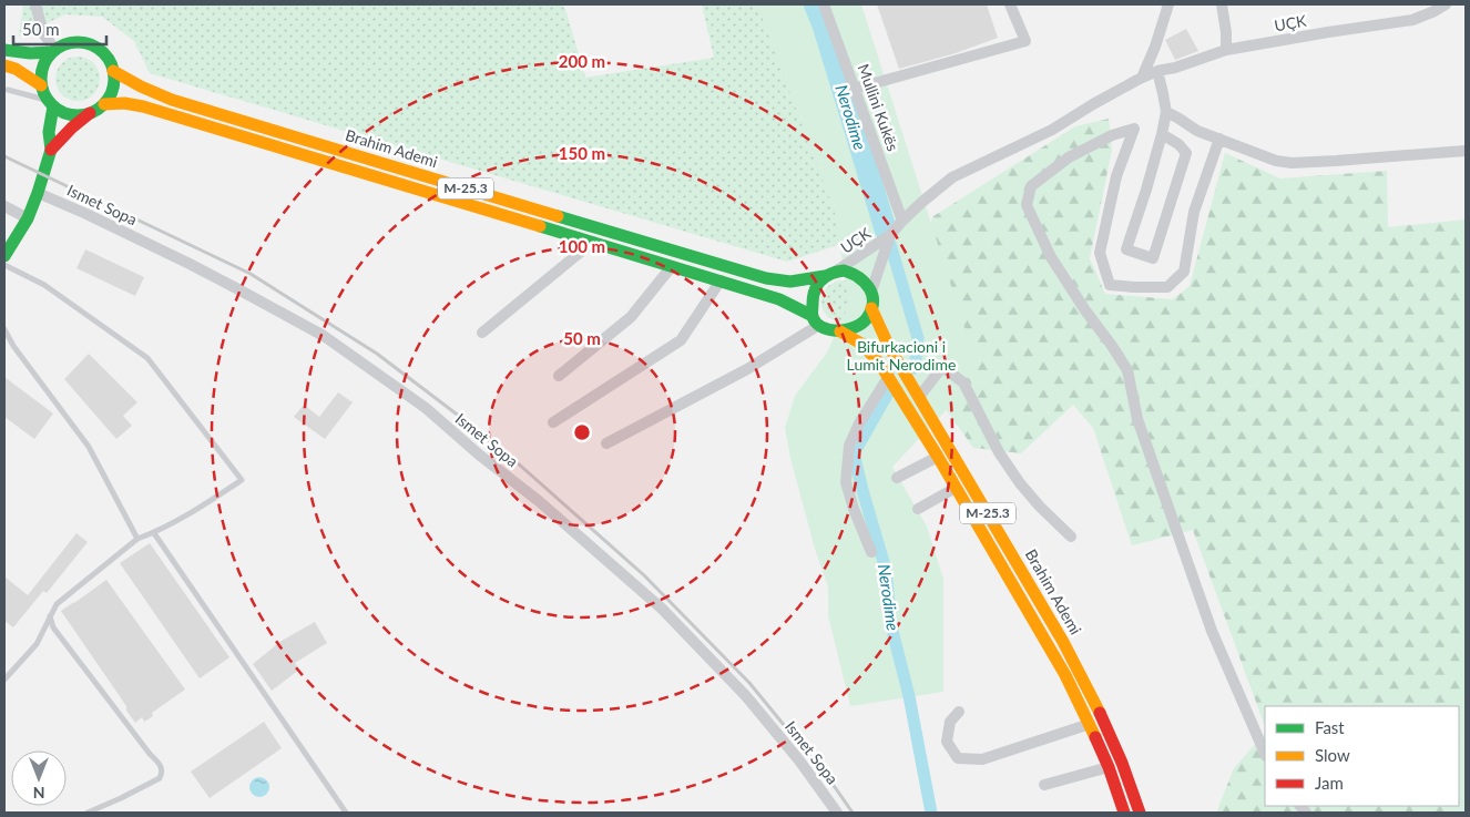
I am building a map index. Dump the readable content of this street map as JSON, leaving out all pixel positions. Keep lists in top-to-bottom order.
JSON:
{
  "streets": {
    "main road": ["Brahim Ademi", "M-25.3"],
    "street": ["UÇK", "Mullini Kukës", "Ismet Sopa"]
  },
  "crossings": [
    ["UÇK", "Mullini Kukës"],
    ["UÇK", "Brahim Ademi"]
  ],
  "water": ["Nerodime"],
  "parks": ["Bifurkacioni i Lumit Nerodime"],
  "legend": ["Fast", "Slow", "Jam"],
  "scale_bar": "50 m",
  "north": "bottom",
  "rings": [
    "200 m",
    "150 m",
    "100 m",
    "50 m"
  ]
}
